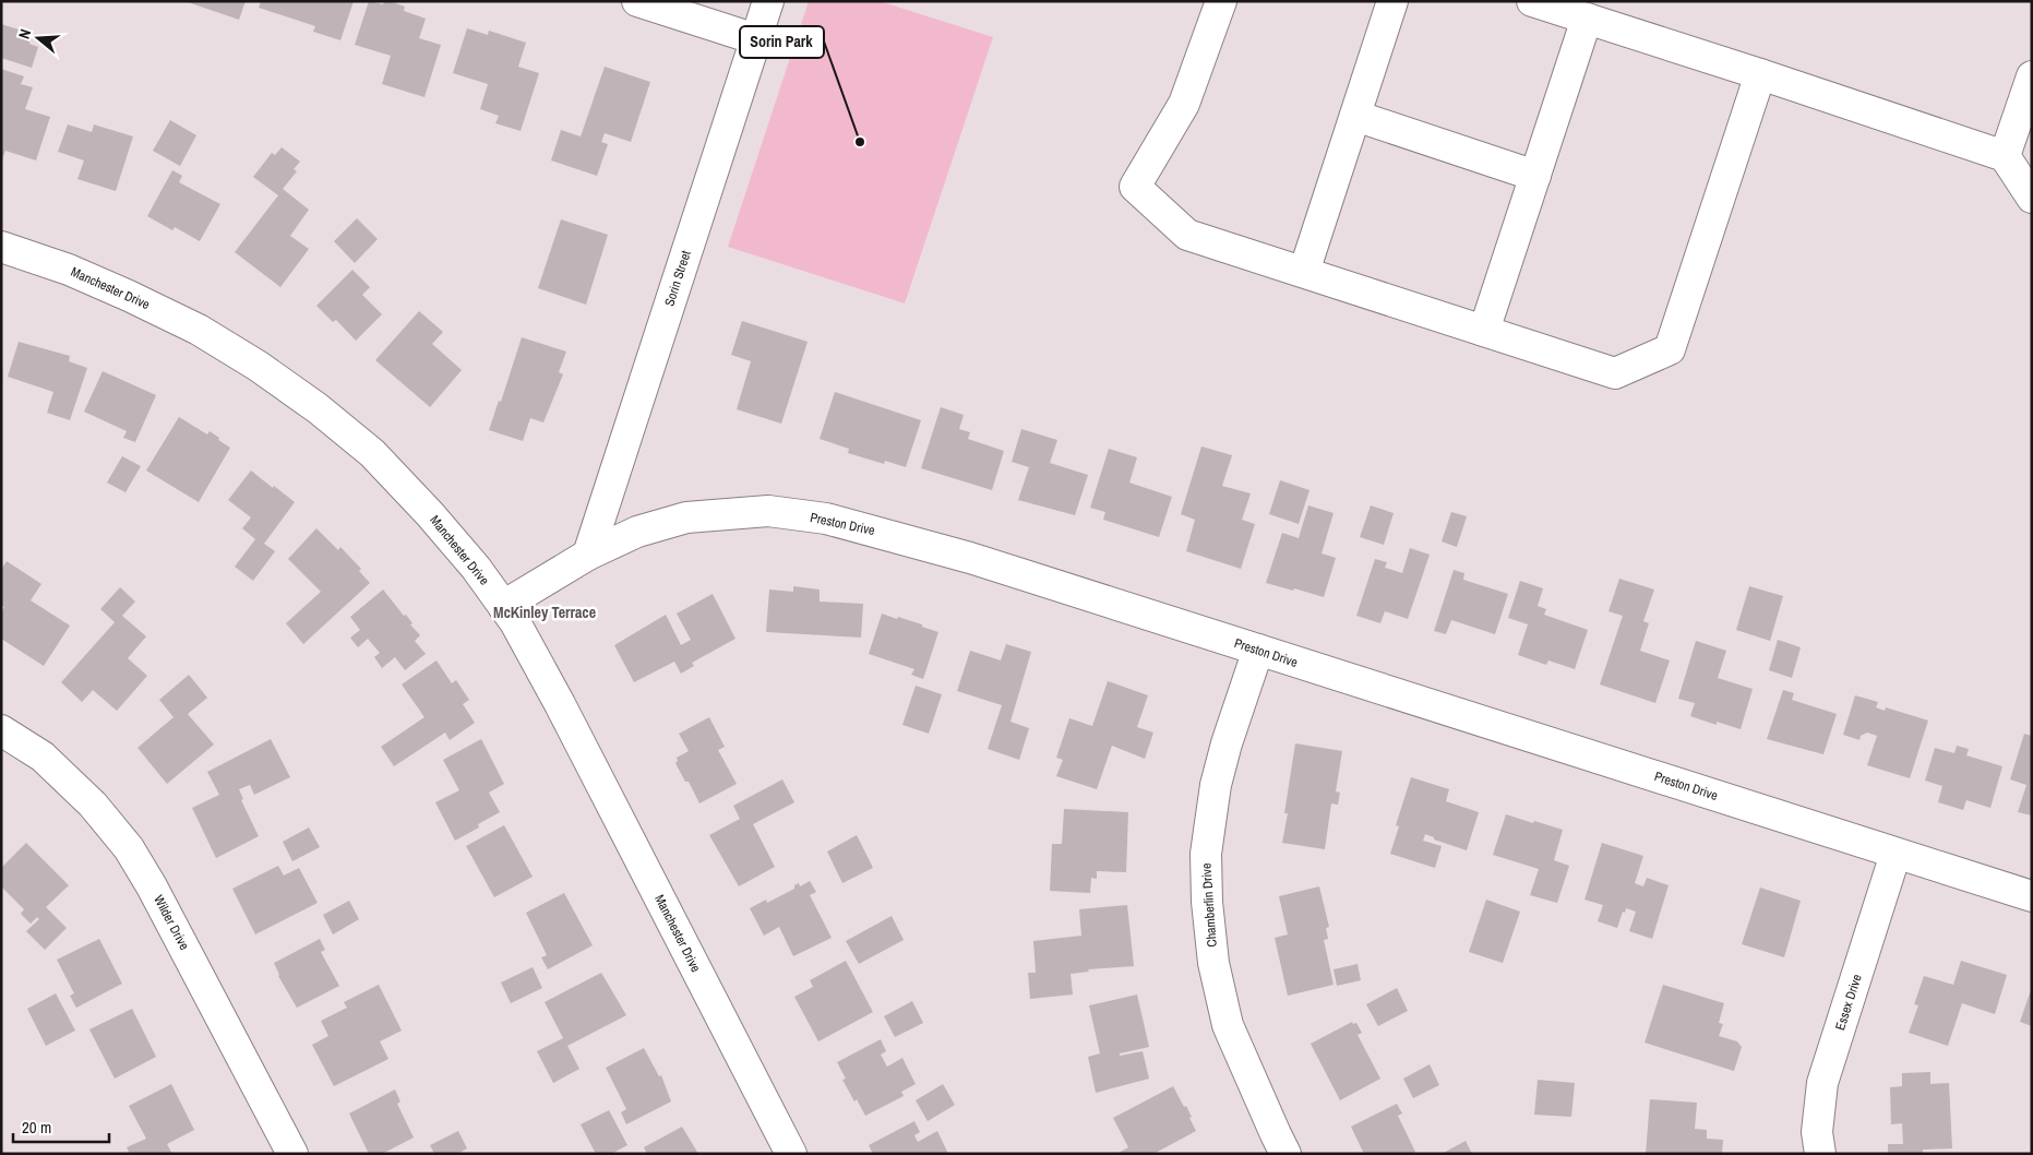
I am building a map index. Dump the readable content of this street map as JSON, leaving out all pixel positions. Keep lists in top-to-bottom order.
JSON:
{
  "streets": {
    "street": [
      "Sorin Street",
      "Manchester Drive",
      "Preston Drive",
      "Chamberlin Drive",
      "Wilder Drive",
      "Essex Drive"
    ]
  },
  "crossings": [
    ["Sorin Street", "Preston Drive"],
    ["Manchester Drive", "Preston Drive"],
    ["Preston Drive", "Chamberlin Drive"],
    ["Preston Drive", "Essex Drive"]
  ],
  "districts": ["McKinley Terrace"],
  "places": ["Sorin Park"],
  "scale_bar": "20 m",
  "north": "left"
}
